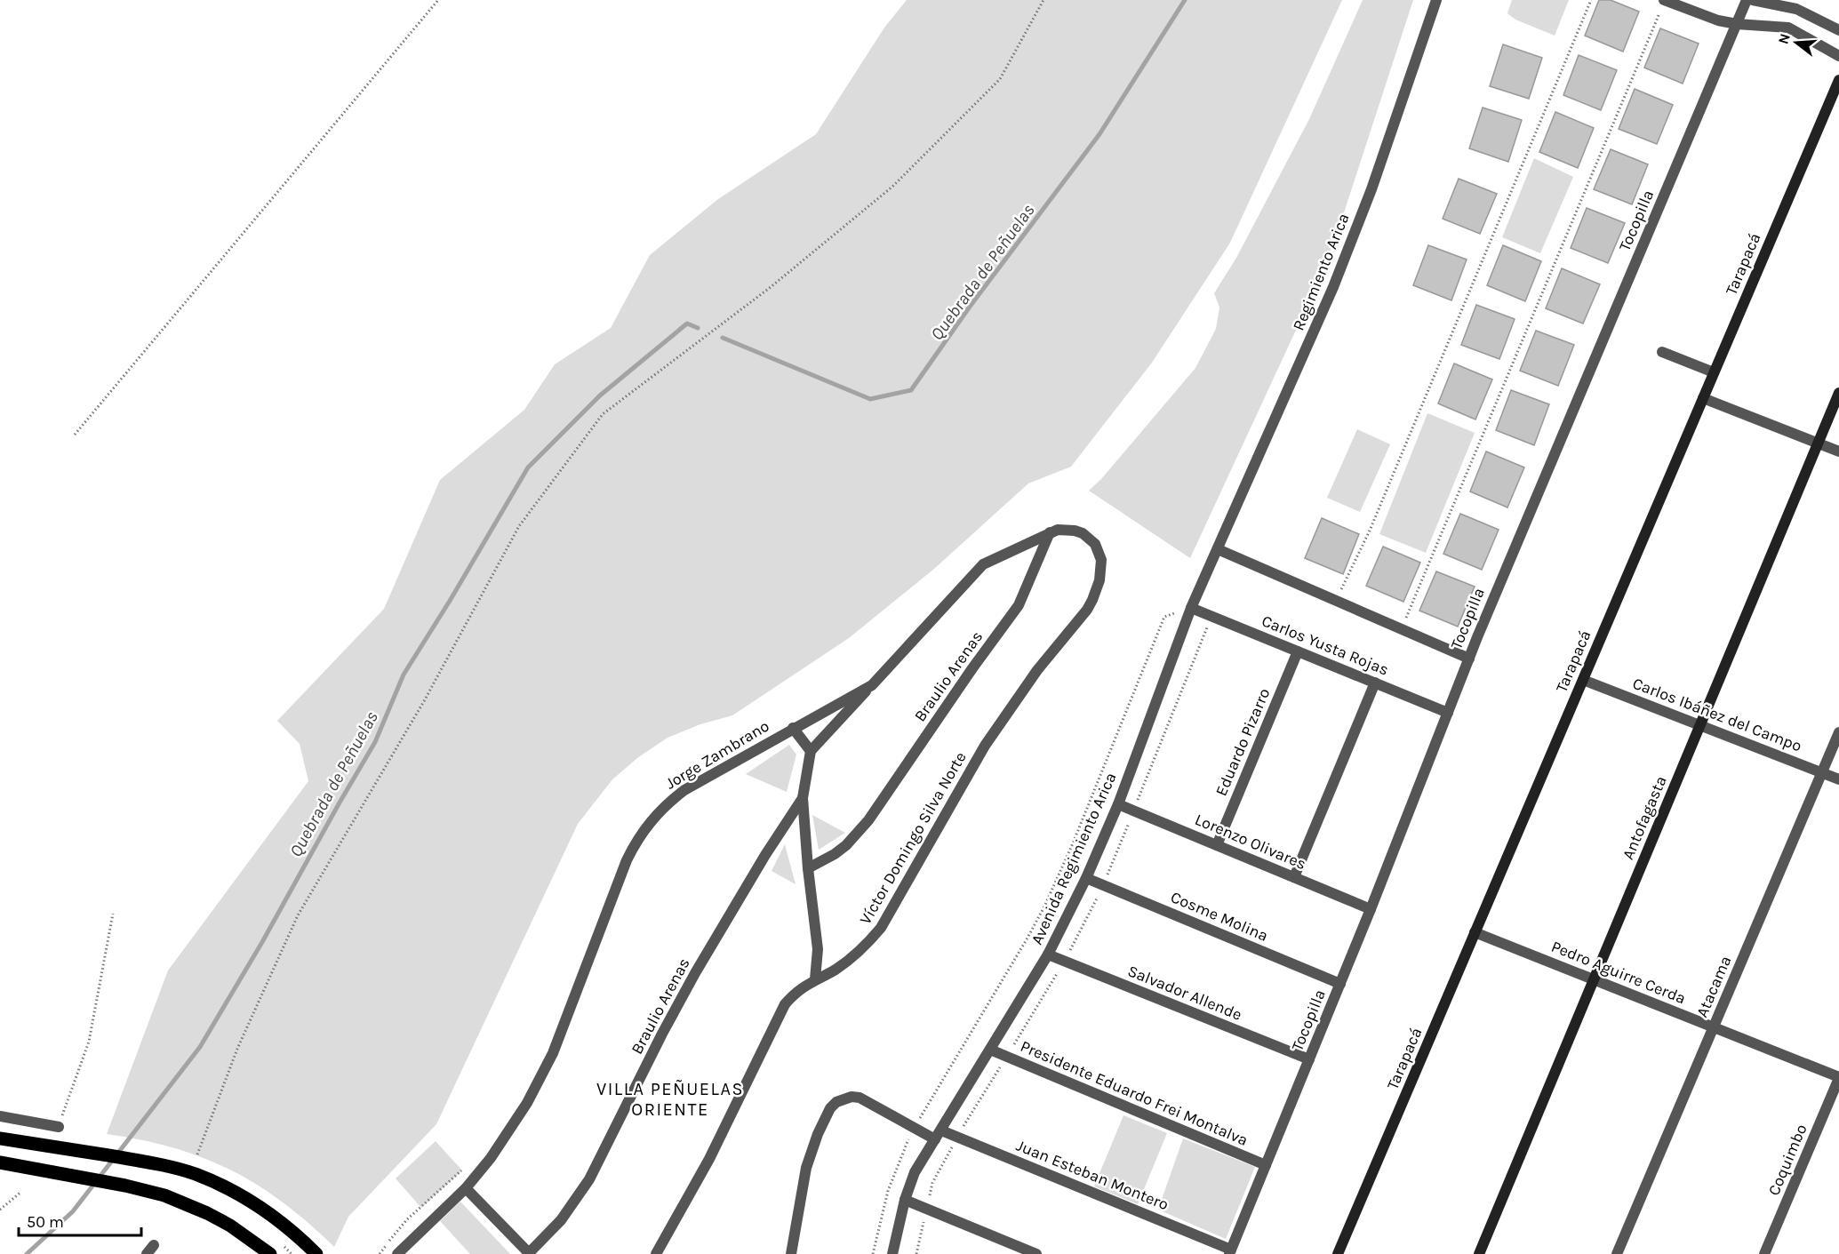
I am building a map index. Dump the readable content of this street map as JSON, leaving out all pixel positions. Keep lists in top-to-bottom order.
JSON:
{
  "streets": {
    "main road": ["Tarapacá", "Antofagasta"],
    "street": [
      "Tocopilla",
      "Regimiento Arica",
      "Carlos Yusta Rojas",
      "Braulio Arenas",
      "Carlos Ibáñez del Campo",
      "Eduardo Pizarro",
      "Jorge Zambrano",
      "Víctor Domingo Silva Norte",
      "Lorenzo Olivares",
      "Avenida Regimiento Arica",
      "Cosme Molina",
      "Pedro Aguirre Cerda",
      "Atacama",
      "Salvador Allende",
      "Presidente Eduardo Frei Montalva",
      "Coquimbo",
      "Juan Esteban Montero"
    ]
  },
  "crossings": [
    ["Tocopilla", "Carlos Yusta Rojas"],
    ["Tocopilla", "Lorenzo Olivares"],
    ["Tocopilla", "Cosme Molina"],
    ["Tocopilla", "Salvador Allende"],
    ["Tocopilla", "Presidente Eduardo Frei Montalva"],
    ["Tocopilla", "Juan Esteban Montero"],
    ["Tarapacá", "Carlos Ibáñez del Campo"],
    ["Tarapacá", "Pedro Aguirre Cerda"],
    ["Regimiento Arica", "Avenida Regimiento Arica"],
    ["Carlos Yusta Rojas", "Eduardo Pizarro"],
    ["Carlos Yusta Rojas", "Avenida Regimiento Arica"],
    ["Braulio Arenas", "Jorge Zambrano"],
    ["Carlos Ibáñez del Campo", "Antofagasta"],
    ["Carlos Ibáñez del Campo", "Atacama"],
    ["Eduardo Pizarro", "Lorenzo Olivares"],
    ["Jorge Zambrano", "Víctor Domingo Silva Norte"],
    ["Antofagasta", "Pedro Aguirre Cerda"],
    ["Lorenzo Olivares", "Avenida Regimiento Arica"],
    ["Avenida Regimiento Arica", "Cosme Molina"],
    ["Avenida Regimiento Arica", "Salvador Allende"],
    ["Avenida Regimiento Arica", "Presidente Eduardo Frei Montalva"],
    ["Avenida Regimiento Arica", "Juan Esteban Montero"],
    ["Pedro Aguirre Cerda", "Atacama"],
    ["Pedro Aguirre Cerda", "Coquimbo"]
  ],
  "districts": ["VILLA PEÑUELAS ORIENTE"],
  "water": ["Quebrada de Peñuelas"],
  "scale_bar": "50 m",
  "north": "left"
}
